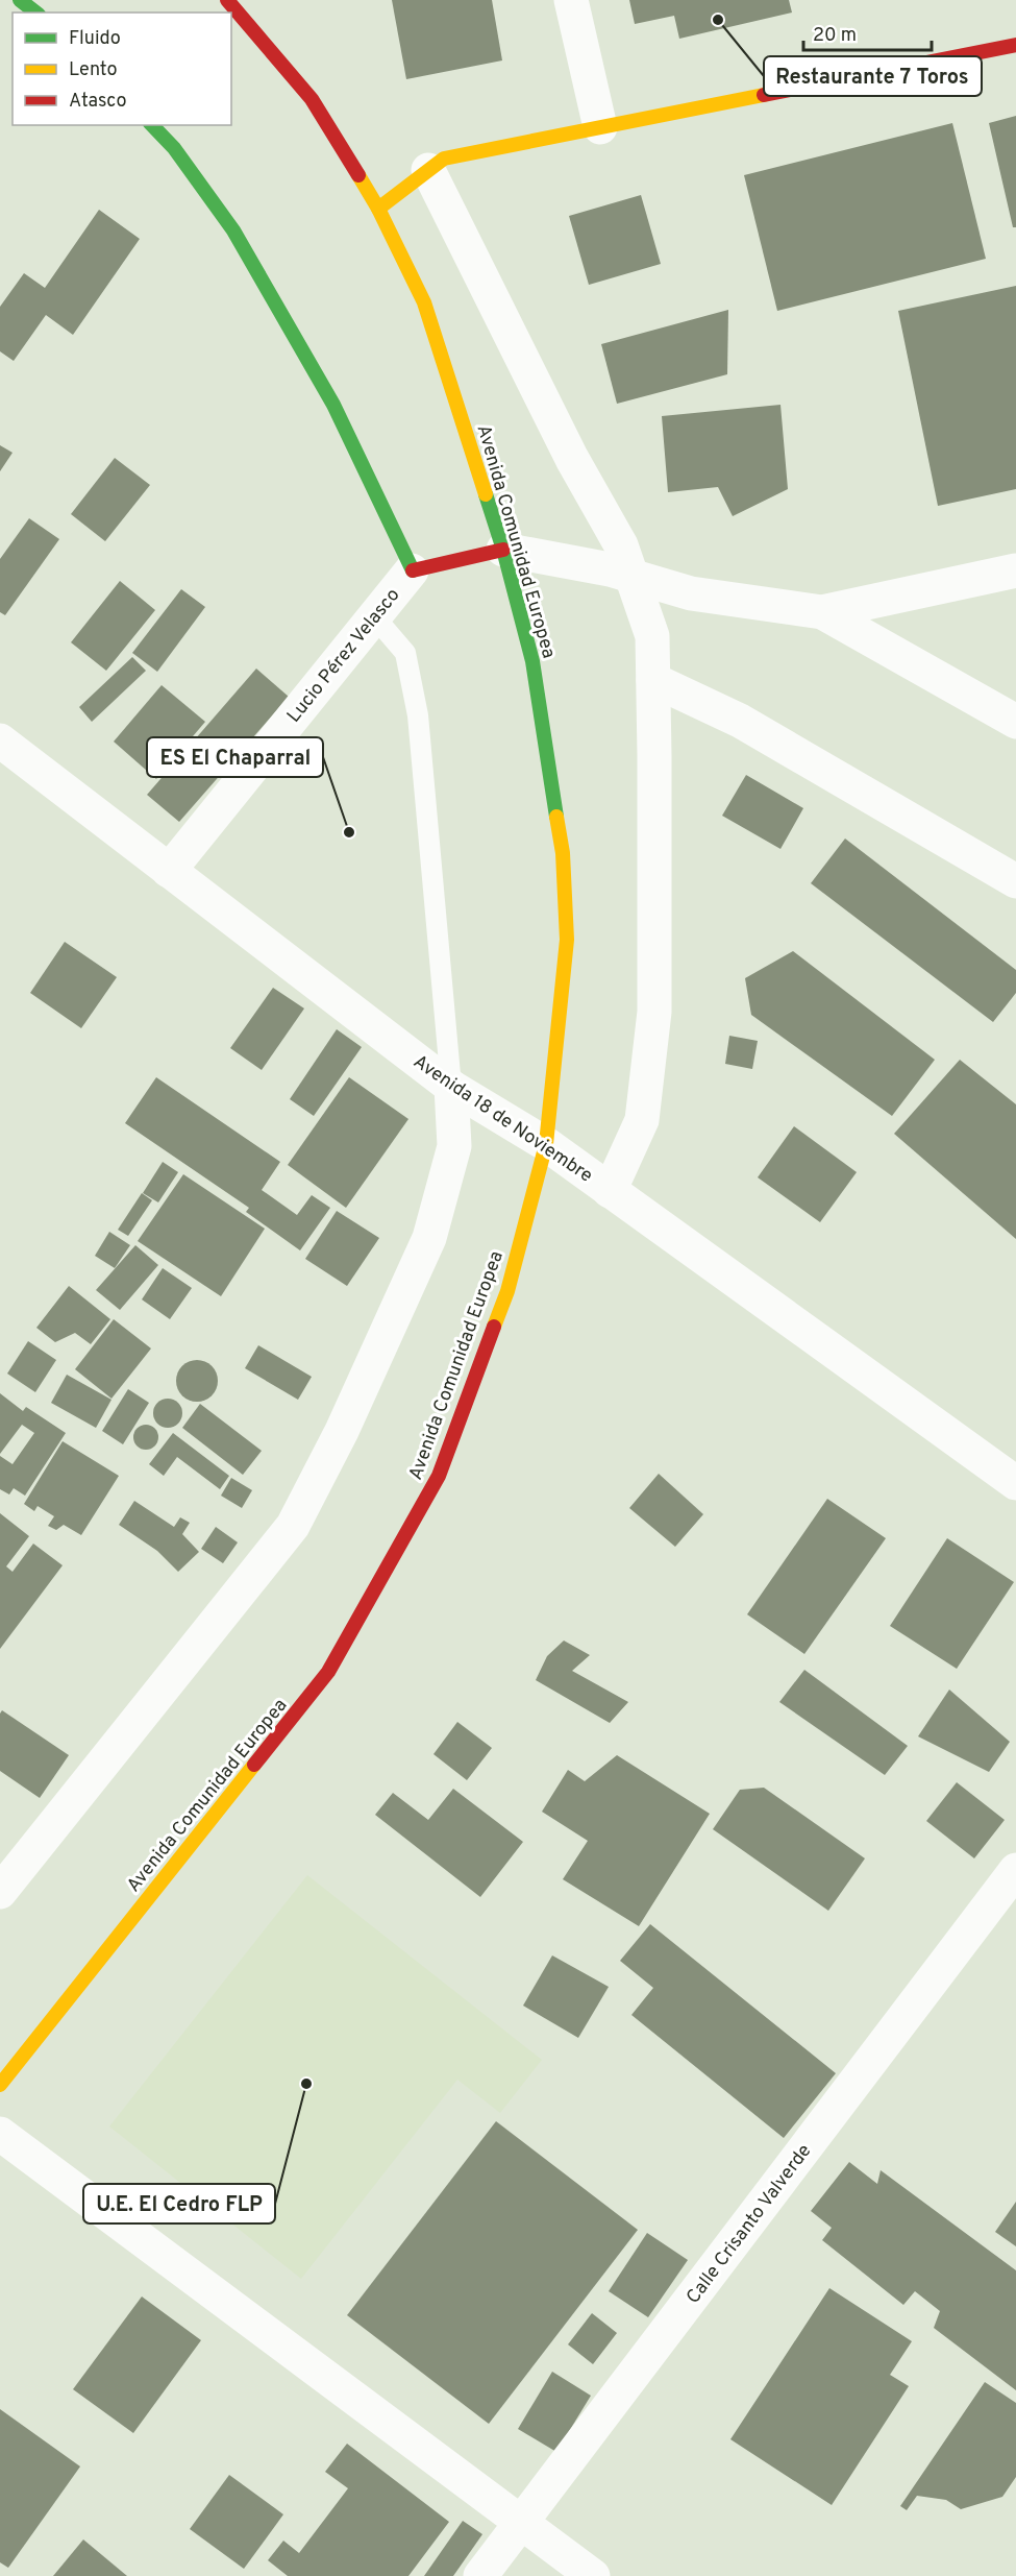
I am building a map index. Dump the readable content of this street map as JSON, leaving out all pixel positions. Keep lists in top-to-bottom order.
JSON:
{
  "streets": {
    "main road": ["Avenida Comunidad Europea", "Lucio Pérez Velasco"],
    "street": ["Avenida 18 de Noviembre", "Calle Crisanto Valverde"]
  },
  "crossings": [
    ["Avenida Comunidad Europea", "Lucio Pérez Velasco"],
    ["Avenida Comunidad Europea", "Avenida 18 de Noviembre"],
    ["Lucio Pérez Velasco", "Avenida 18 de Noviembre"]
  ],
  "places": ["Restaurante 7 Toros", "ES El Chaparral", "U.E. El Cedro FLP"],
  "legend": ["Fluido", "Lento", "Atasco"],
  "scale_bar": "20 m"
}
